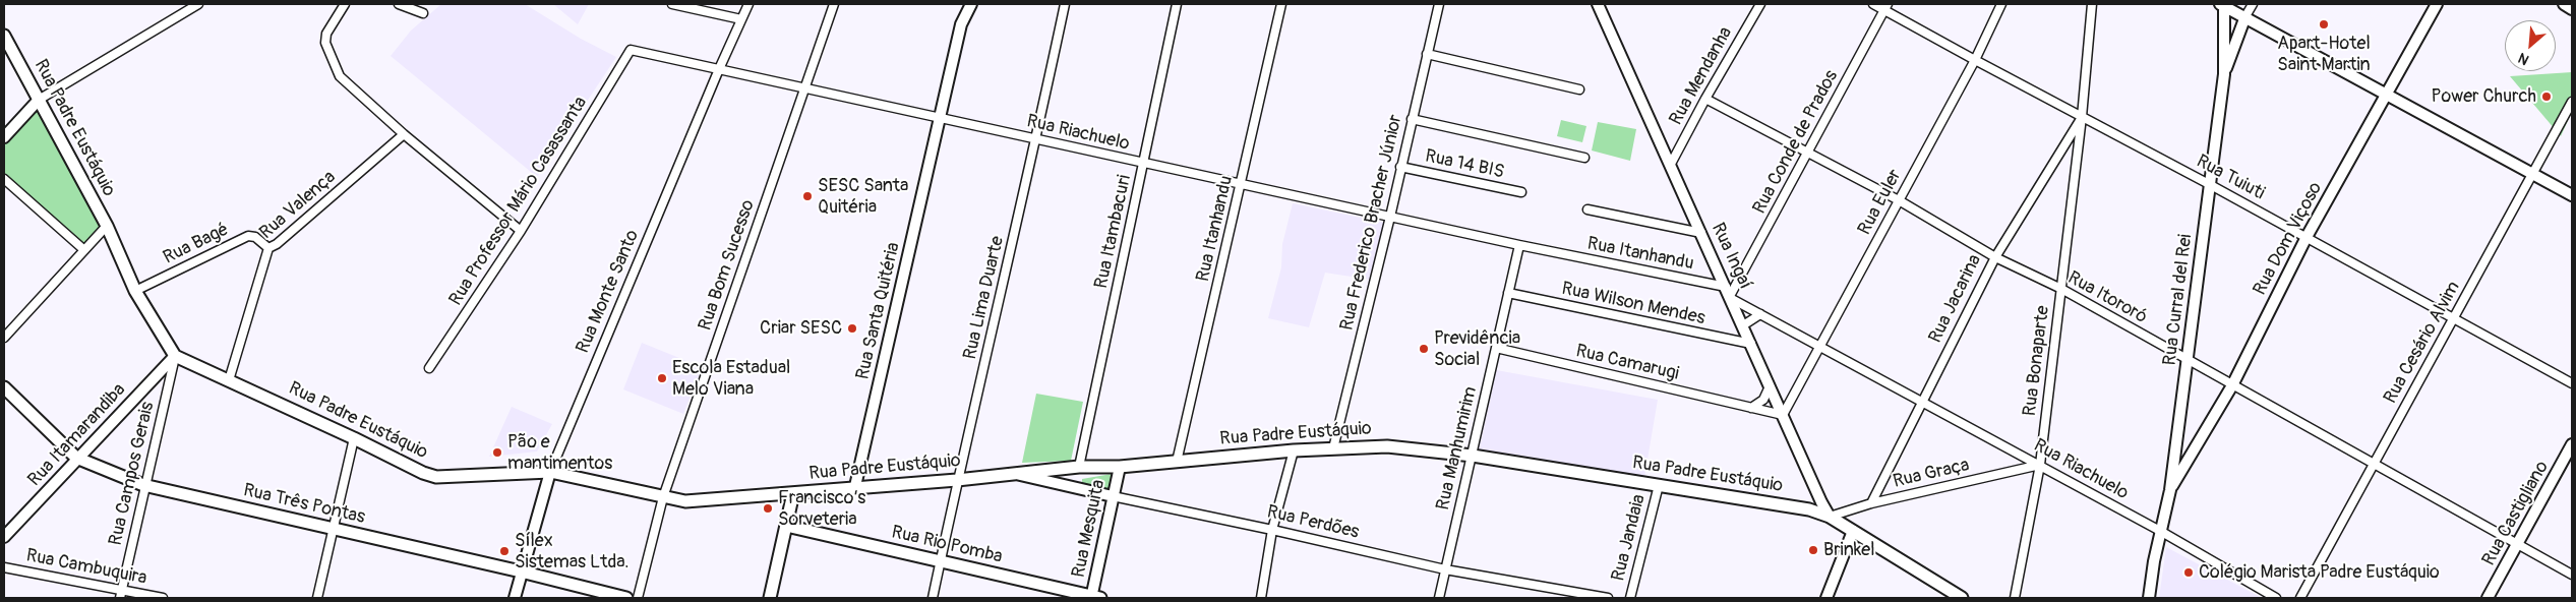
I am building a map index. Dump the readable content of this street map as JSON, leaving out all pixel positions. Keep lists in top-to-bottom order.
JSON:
{
  "streets": {
    "main road": ["Rua Padre Eustáquio", "Rua Três Pontas", "Rua Rio Pomba"],
    "street": [
      "Rua Mendanha",
      "Rua Riachuelo",
      "Rua Conde de Prados",
      "Rua 14 BIS",
      "Rua Tuiuti",
      "Rua Professor Mário Casassanta",
      "Rua Euler",
      "Rua Valença",
      "Rua Frederico Bracher Júnior",
      "Rua Itanhandu",
      "Rua Itambacuri",
      "Rua Dom Viçoso",
      "Rua Bagé",
      "Rua Ingaí",
      "Rua Bom Sucesso",
      "Rua Monte Santo",
      "Rua Lima Duarte",
      "Rua Itororó",
      "Rua Jacarina",
      "Rua Curral del Rei",
      "Rua Wilson Mendes",
      "Rua Santa Quitéria",
      "Rua Cesário Alvim",
      "Rua Bonaparte",
      "Rua Camarugi",
      "Rua Itamarandiba",
      "Rua Manhumirim",
      "Rua Campos Gerais",
      "Rua Graça",
      "Rua Castigliano",
      "Rua Perdões",
      "Rua Mesquita",
      "Rua Jandaia",
      "Rua Cambuquira"
    ]
  },
  "crossings": [
    ["Rua Mendanha", "Rua Ingaí"],
    ["Rua Mendanha", "Rua Itororó"],
    ["Rua Padre Eustáquio", "Rua Valença"],
    ["Rua Padre Eustáquio", "Rua Frederico Bracher Júnior"],
    ["Rua Padre Eustáquio", "Rua Itanhandu"],
    ["Rua Padre Eustáquio", "Rua Itambacuri"],
    ["Rua Padre Eustáquio", "Rua Bagé"],
    ["Rua Padre Eustáquio", "Rua Ingaí"],
    ["Rua Padre Eustáquio", "Rua Bom Sucesso"],
    ["Rua Padre Eustáquio", "Rua Monte Santo"],
    ["Rua Padre Eustáquio", "Rua Lima Duarte"],
    ["Rua Padre Eustáquio", "Rua Santa Quitéria"],
    ["Rua Padre Eustáquio", "Rua Itamarandiba"],
    ["Rua Padre Eustáquio", "Rua Manhumirim"],
    ["Rua Padre Eustáquio", "Rua Campos Gerais"],
    ["Rua Padre Eustáquio", "Rua Graça"],
    ["Rua Padre Eustáquio", "Rua Perdões"],
    ["Rua Padre Eustáquio", "Rua Mesquita"],
    ["Rua Padre Eustáquio", "Rua Jandaia"],
    ["Rua Riachuelo", "Rua Conde de Prados"],
    ["Rua Riachuelo", "Rua Professor Mário Casassanta"],
    ["Rua Riachuelo", "Rua Euler"],
    ["Rua Riachuelo", "Rua Frederico Bracher Júnior"],
    ["Rua Riachuelo", "Rua Itanhandu"],
    ["Rua Riachuelo", "Rua Itambacuri"],
    ["Rua Riachuelo", "Rua Ingaí"],
    ["Rua Riachuelo", "Rua Bom Sucesso"],
    ["Rua Riachuelo", "Rua Monte Santo"],
    ["Rua Riachuelo", "Rua Lima Duarte"],
    ["Rua Riachuelo", "Rua Jacarina"],
    ["Rua Riachuelo", "Rua Curral del Rei"],
    ["Rua Riachuelo", "Rua Santa Quitéria"],
    ["Rua Riachuelo", "Rua Bonaparte"],
    ["Rua Riachuelo", "Rua Manhumirim"],
    ["Rua Riachuelo", "Rua Graça"],
    ["Rua Conde de Prados", "Rua Tuiuti"],
    ["Rua Conde de Prados", "Rua Itanhandu"],
    ["Rua Conde de Prados", "Rua Ingaí"],
    ["Rua Conde de Prados", "Rua Itororó"],
    ["Rua 14 BIS", "Rua Frederico Bracher Júnior"],
    ["Rua Tuiuti", "Rua Euler"],
    ["Rua Tuiuti", "Rua Dom Viçoso"],
    ["Rua Tuiuti", "Rua Jacarina"],
    ["Rua Tuiuti", "Rua Curral del Rei"],
    ["Rua Tuiuti", "Rua Cesário Alvim"],
    ["Rua Tuiuti", "Rua Bonaparte"],
    ["Rua Euler", "Rua Ingaí"],
    ["Rua Euler", "Rua Itororó"],
    ["Rua Euler", "Rua Camarugi"],
    ["Rua Valença", "Rua Bagé"],
    ["Rua Itanhandu", "Rua Ingaí"],
    ["Rua Itanhandu", "Rua Manhumirim"],
    ["Rua Dom Viçoso", "Rua Itororó"],
    ["Rua Dom Viçoso", "Rua Curral del Rei"],
    ["Rua Ingaí", "Rua Wilson Mendes"],
    ["Rua Ingaí", "Rua Camarugi"],
    ["Rua Ingaí", "Rua Graça"],
    ["Rua Monte Santo", "Rua Três Pontas"],
    ["Rua Lima Duarte", "Rua Rio Pomba"],
    ["Rua Itororó", "Rua Jacarina"],
    ["Rua Itororó", "Rua Curral del Rei"],
    ["Rua Itororó", "Rua Cesário Alvim"],
    ["Rua Itororó", "Rua Bonaparte"],
    ["Rua Itororó", "Rua Castigliano"],
    ["Rua Jacarina", "Rua Bonaparte"],
    ["Rua Jacarina", "Rua Graça"],
    ["Rua Wilson Mendes", "Rua Manhumirim"],
    ["Rua Bonaparte", "Rua Graça"],
    ["Rua Camarugi", "Rua Manhumirim"],
    ["Rua Itamarandiba", "Rua Campos Gerais"],
    ["Rua Itamarandiba", "Rua Três Pontas"],
    ["Rua Manhumirim", "Rua Perdões"],
    ["Rua Campos Gerais", "Rua Três Pontas"],
    ["Rua Campos Gerais", "Rua Cambuquira"],
    ["Rua Perdões", "Rua Mesquita"],
    ["Rua Mesquita", "Rua Rio Pomba"]
  ],
  "places": [
    "Apart-Hotel Saint Martin",
    "Power Church",
    "SESC Santa Quitéria",
    "Criar SESC",
    "Previdência Social",
    "Escola Estadual Melo Viana",
    "Pão e mantimentos",
    "Francisco’s Sorveteria",
    "Brinkel",
    "Sílex Sistemas Ltda.",
    "Colégio Marista Padre Eustáquio"
  ],
  "north": "bottom left"
}
